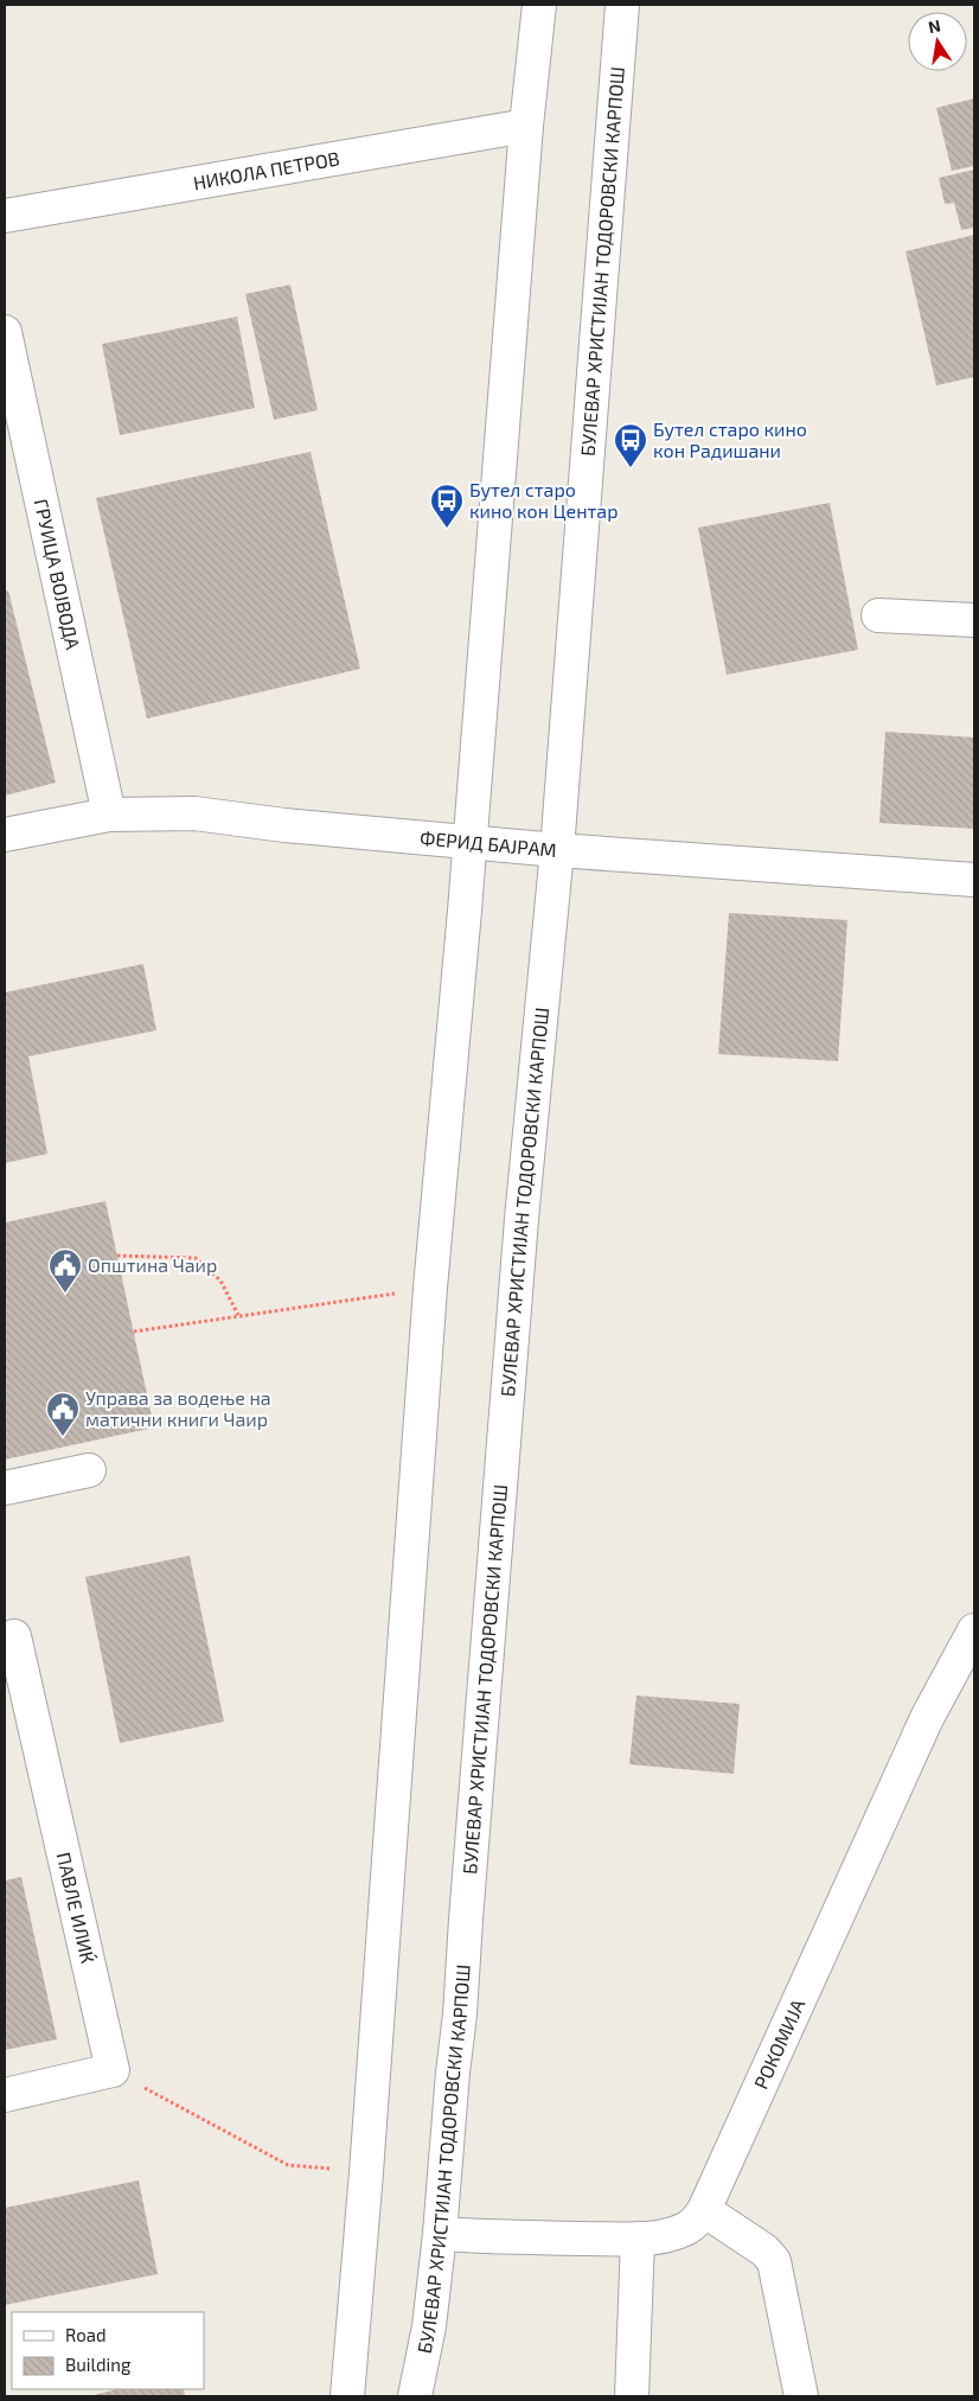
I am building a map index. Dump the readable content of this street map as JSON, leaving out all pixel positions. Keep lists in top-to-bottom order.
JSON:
{
  "streets": {
    "street": [
      "НИКОЛА ПЕТРОВ",
      "БУЛЕВАР ХРИСТИЈАН ТОДОРОВСКИ КАРПОШ",
      "ГРУИЦА ВОЈВОДА",
      "ФЕРИД БАЈРАМ",
      "ПАВЛЕ ИЛИЌ",
      "РОКОМИЈА"
    ]
  },
  "crossings": [
    ["БУЛЕВАР ХРИСТИЈАН ТОДОРОВСКИ КАРПОШ", "ФЕРИД БАЈРАМ"],
    ["БУЛЕВАР ХРИСТИЈАН ТОДОРОВСКИ КАРПОШ", "РОКОМИЈА"],
    ["ГРУИЦА ВОЈВОДА", "ФЕРИД БАЈРАМ"]
  ],
  "places": {
    "bus stop": ["Бутел старо кино кон Радишани", "Бутел старо кино кон Центар"],
    "public building": ["Општина Чаир", "Управа за водење на матични книги Чаир"]
  },
  "legend": ["Road", "Building"],
  "north": "top"
}
